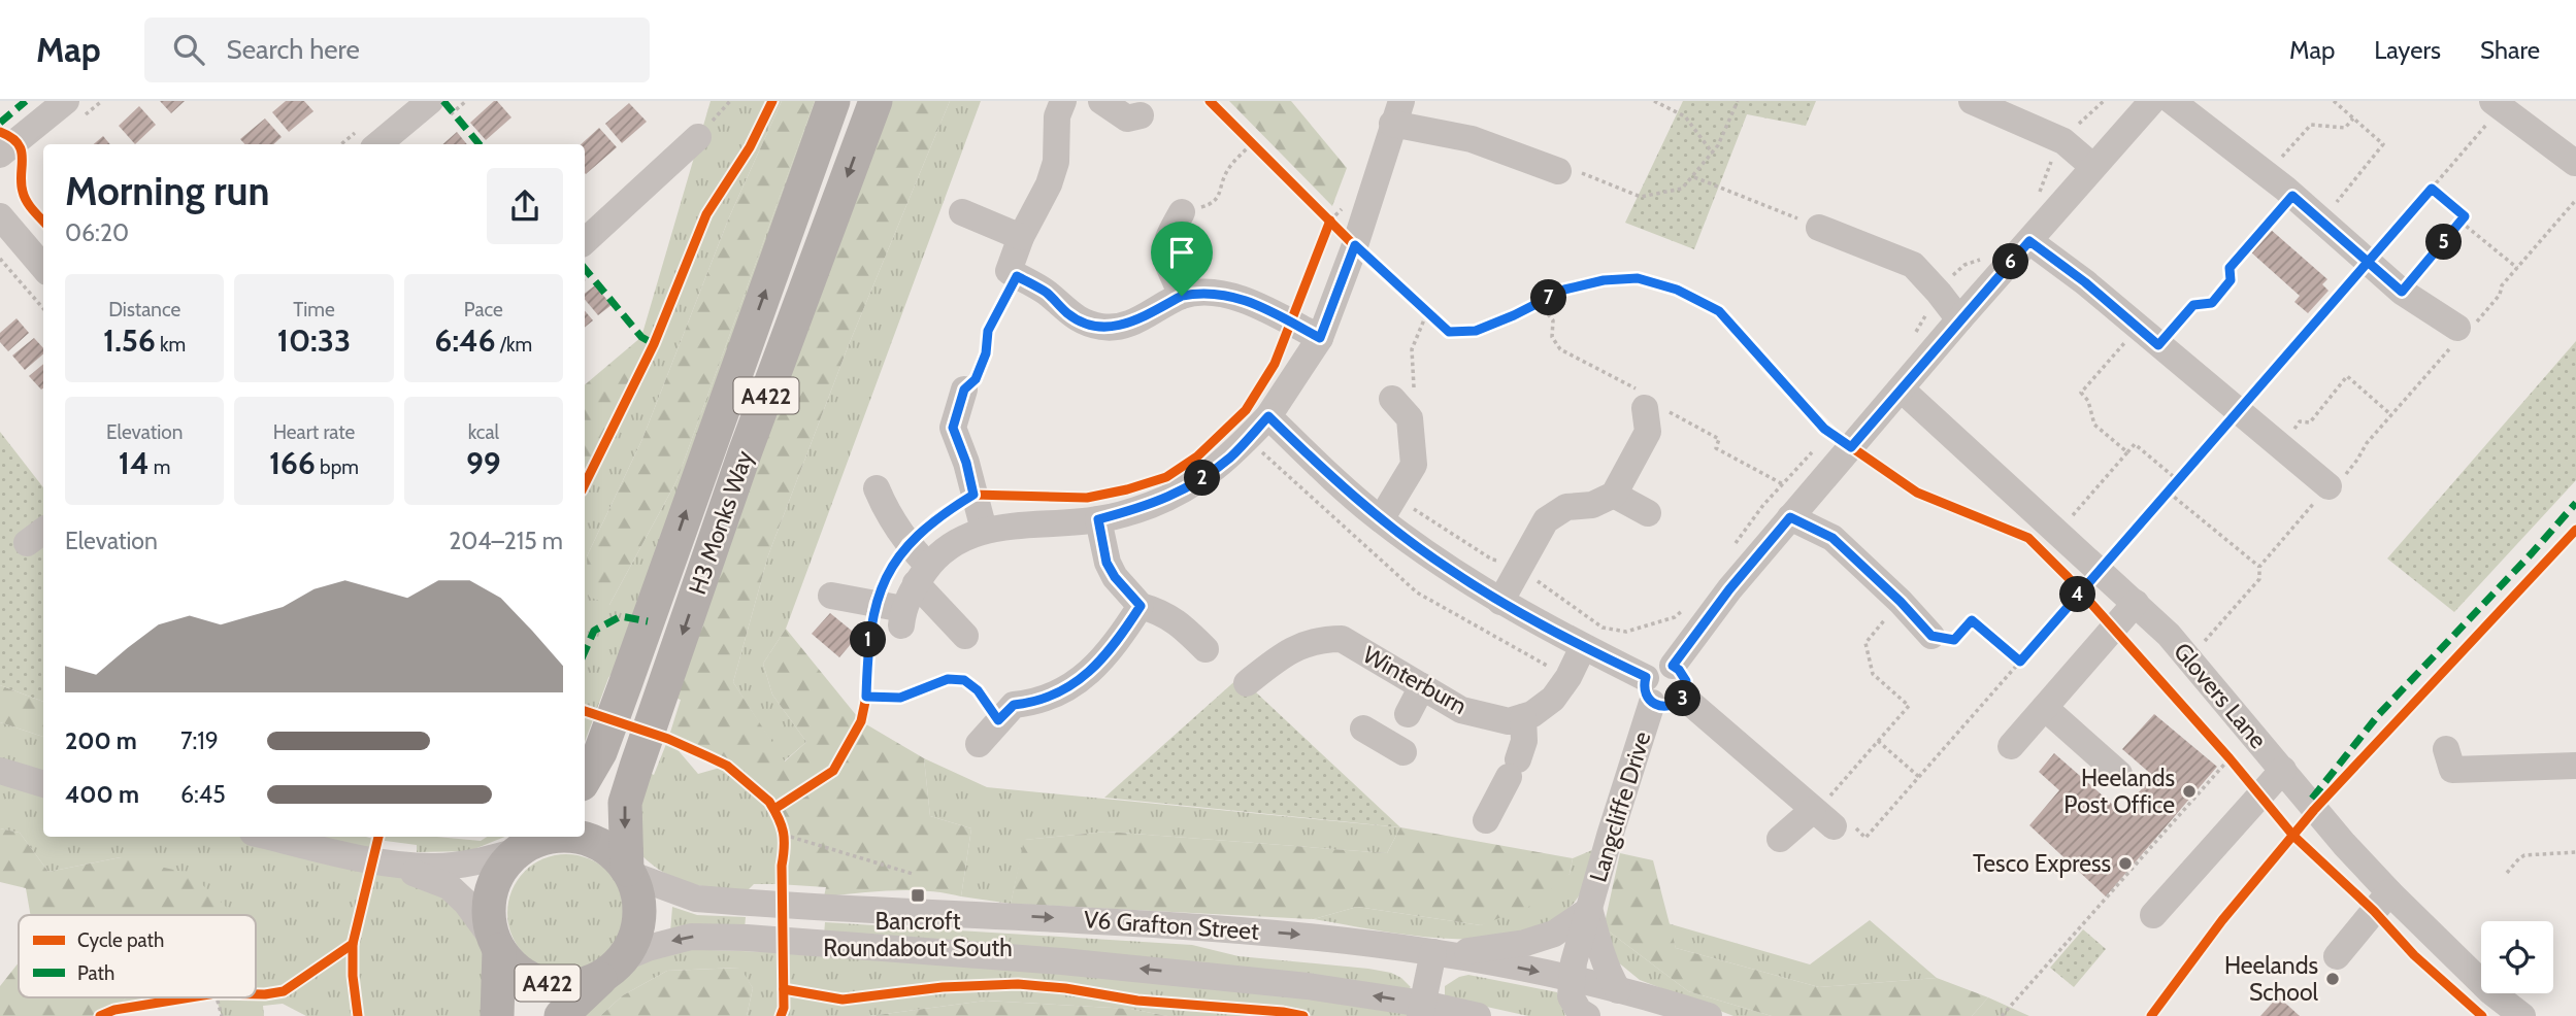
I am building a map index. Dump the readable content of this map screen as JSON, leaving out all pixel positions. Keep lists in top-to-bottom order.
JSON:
{
  "streets": {
    "main road": ["A422", "H3 Monks Way"],
    "street": [
      "Winterburn",
      "Glovers Lane",
      "Langcliffe Drive",
      "V6 Grafton Street"
    ]
  },
  "crossings": [
    ["A422", "H3 Monks Way"],
    ["A422", "V6 Grafton Street"],
    ["H3 Monks Way", "V6 Grafton Street"],
    ["Langcliffe Drive", "V6 Grafton Street"]
  ],
  "places": {
    "other": ["Heelands Post Office", "Tesco Express", "Heelands School"],
    "transit": ["Bancroft Roundabout South"]
  },
  "legend": ["Cycle path", "Path"],
  "page": {
    "header": "Map",
    "search": "Search here",
    "nav": ["Map", "Layers", "Share"],
    "heading": ["Morning run", "06:20"],
    "pins": [
      "5",
      "6",
      "7",
      "2",
      "4",
      "1",
      "3"
    ],
    "stats": [
      ["Distance", "1.56 km"],
      ["Time", "10:33"],
      ["Pace", "6:46 /km"],
      ["Elevation", "14 m"],
      ["Heart rate", "166 bpm"],
      ["kcal", "99"]
    ],
    "chart": ["Elevation", "204–215 m"],
    "list": [
      {
        "name": "200 m",
        "note": "7:19"
      },
      {
        "name": "400 m",
        "note": "6:45"
      }
    ]
  }
}
